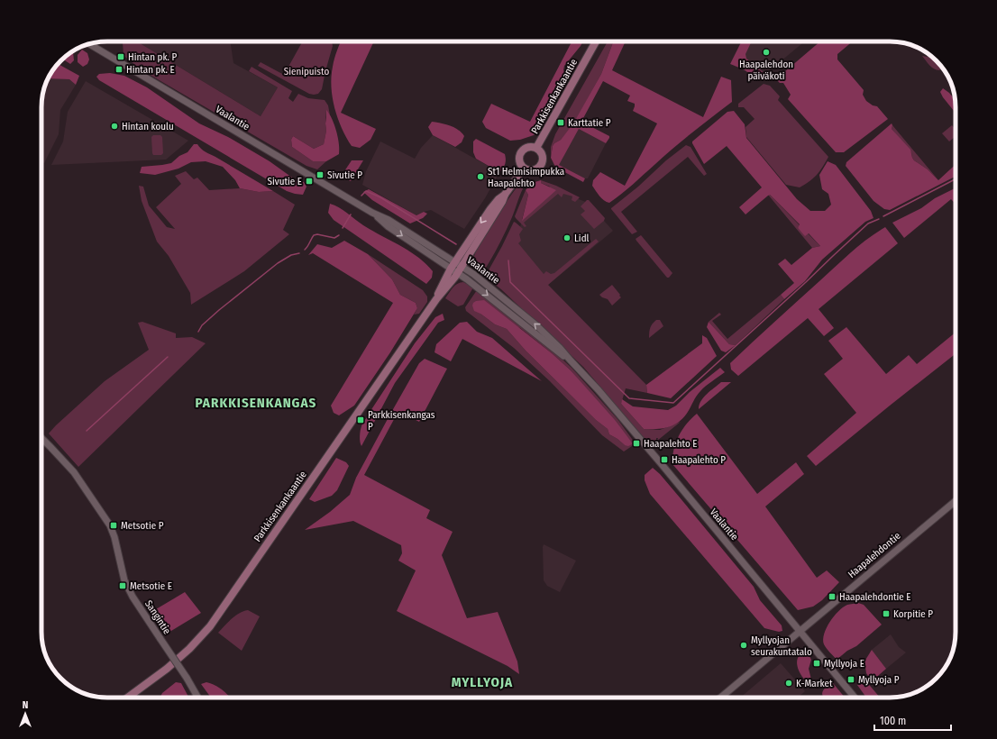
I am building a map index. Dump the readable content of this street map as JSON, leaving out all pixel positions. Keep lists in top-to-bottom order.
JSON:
{
  "streets": {
    "main road": ["Parkkisenkankaantie"],
    "street": ["Vaalantie", "Haapalehdontie", "Sangintie"]
  },
  "crossings": [
    ["Parkkisenkankaantie", "Vaalantie"],
    ["Vaalantie", "Haapalehdontie"]
  ],
  "districts": ["PARKKISENKANGAS", "MYLLYOJA"],
  "parks": ["Sienipuisto"],
  "places": {
    "other": [
      "Haapalehdon päiväkoti",
      "Hintan koulu",
      "St1 Helmisimpukka Haapalehto",
      "Lidl",
      "Myllyojan seurakuntatalo",
      "K-Market"
    ],
    "transit": [
      "Hintan pk. P",
      "Hintan pk. E",
      "Karttatie P",
      "Sivutie P",
      "Sivutie E",
      "Parkkisenkangas P",
      "Haapalehto E",
      "Haapalehto P",
      "Metsotie P",
      "Metsotie E",
      "Haapalehdontie E",
      "Korpitie P",
      "Myllyoja E",
      "Myllyoja P"
    ]
  },
  "scale_bar": "100 m",
  "north": "top"
}
